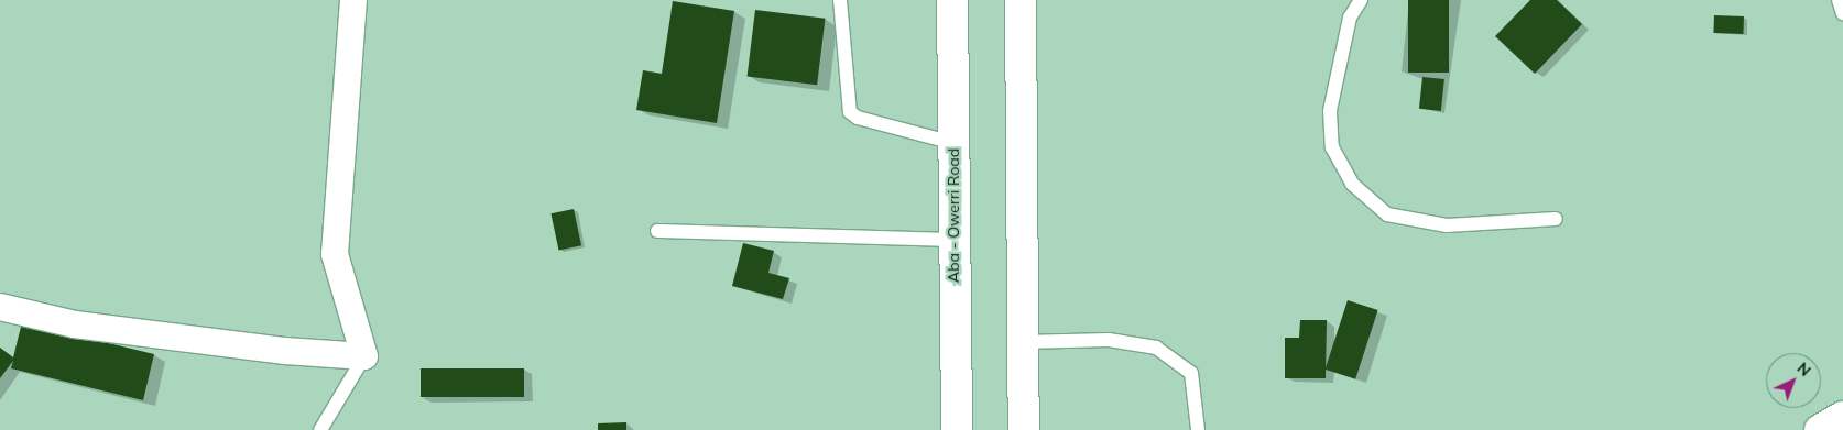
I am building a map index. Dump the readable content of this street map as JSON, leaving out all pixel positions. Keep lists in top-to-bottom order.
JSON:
{
  "streets": {
    "main road": ["Aba - Owerri Road"]
  },
  "north": "top right"
}
